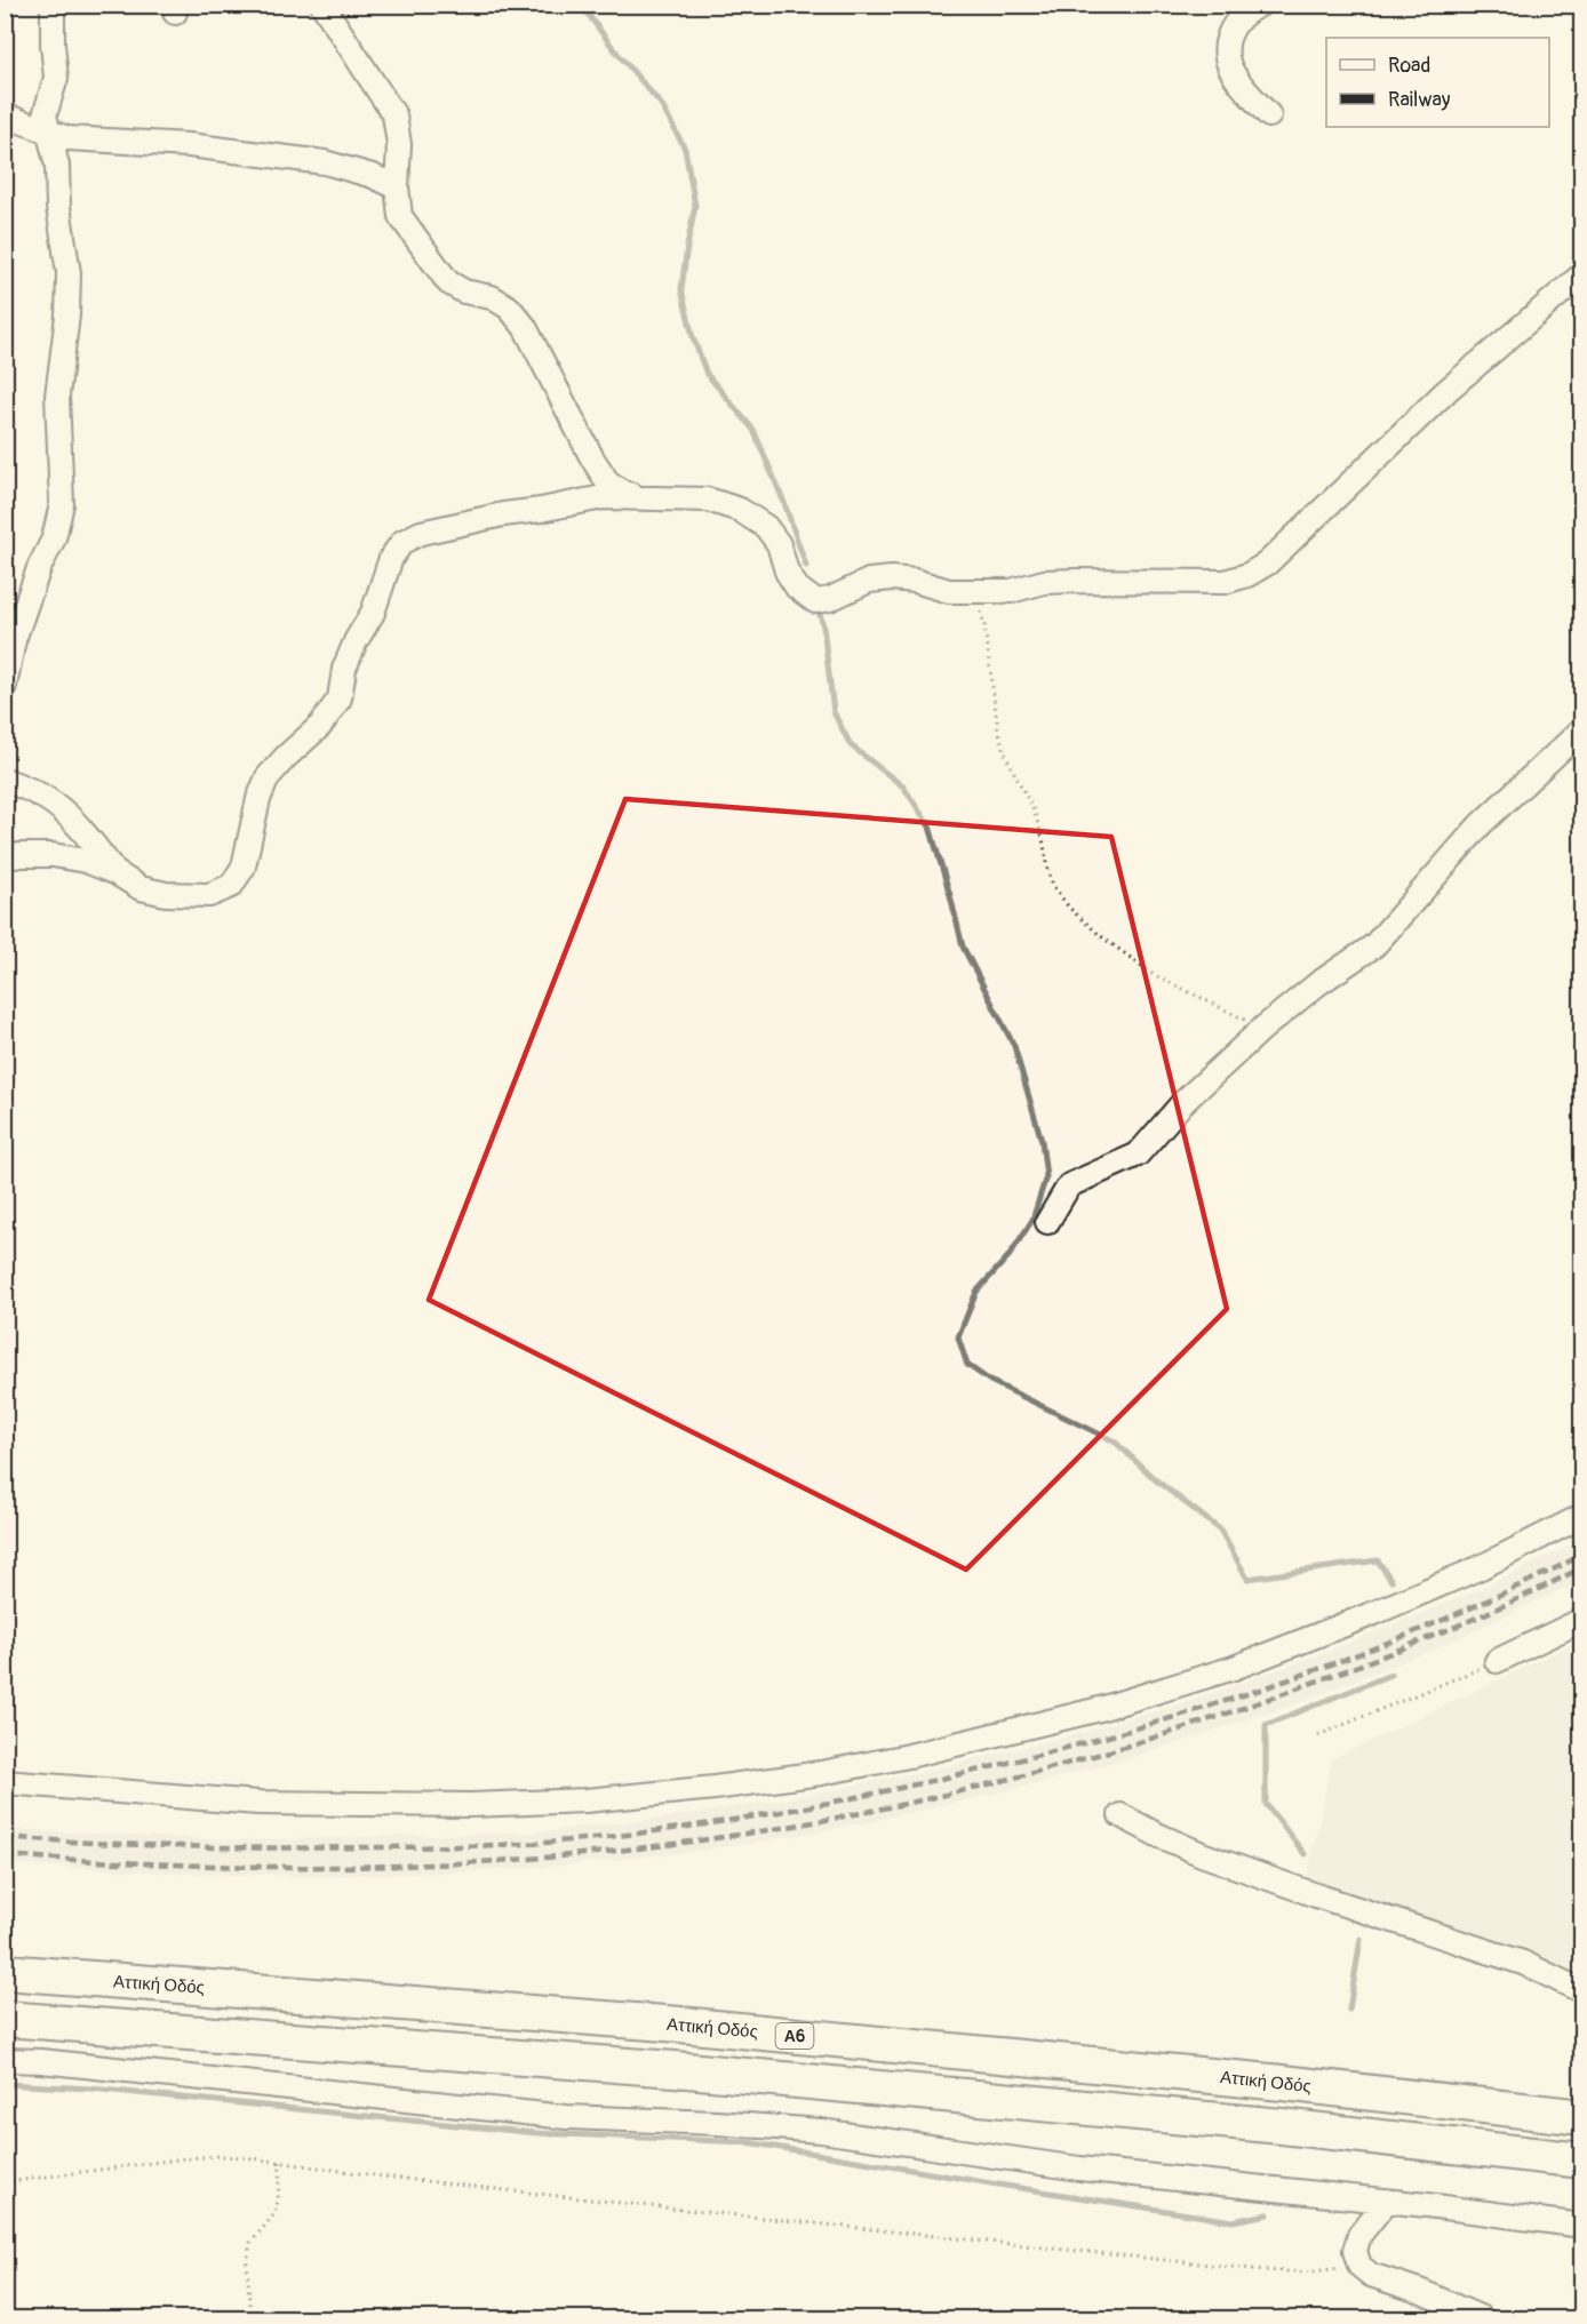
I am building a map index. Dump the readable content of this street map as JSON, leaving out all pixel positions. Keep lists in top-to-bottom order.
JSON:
{
  "streets": {
    "highway": ["Αττική Οδός", "Α6"]
  },
  "legend": ["Road", "Railway"]
}
